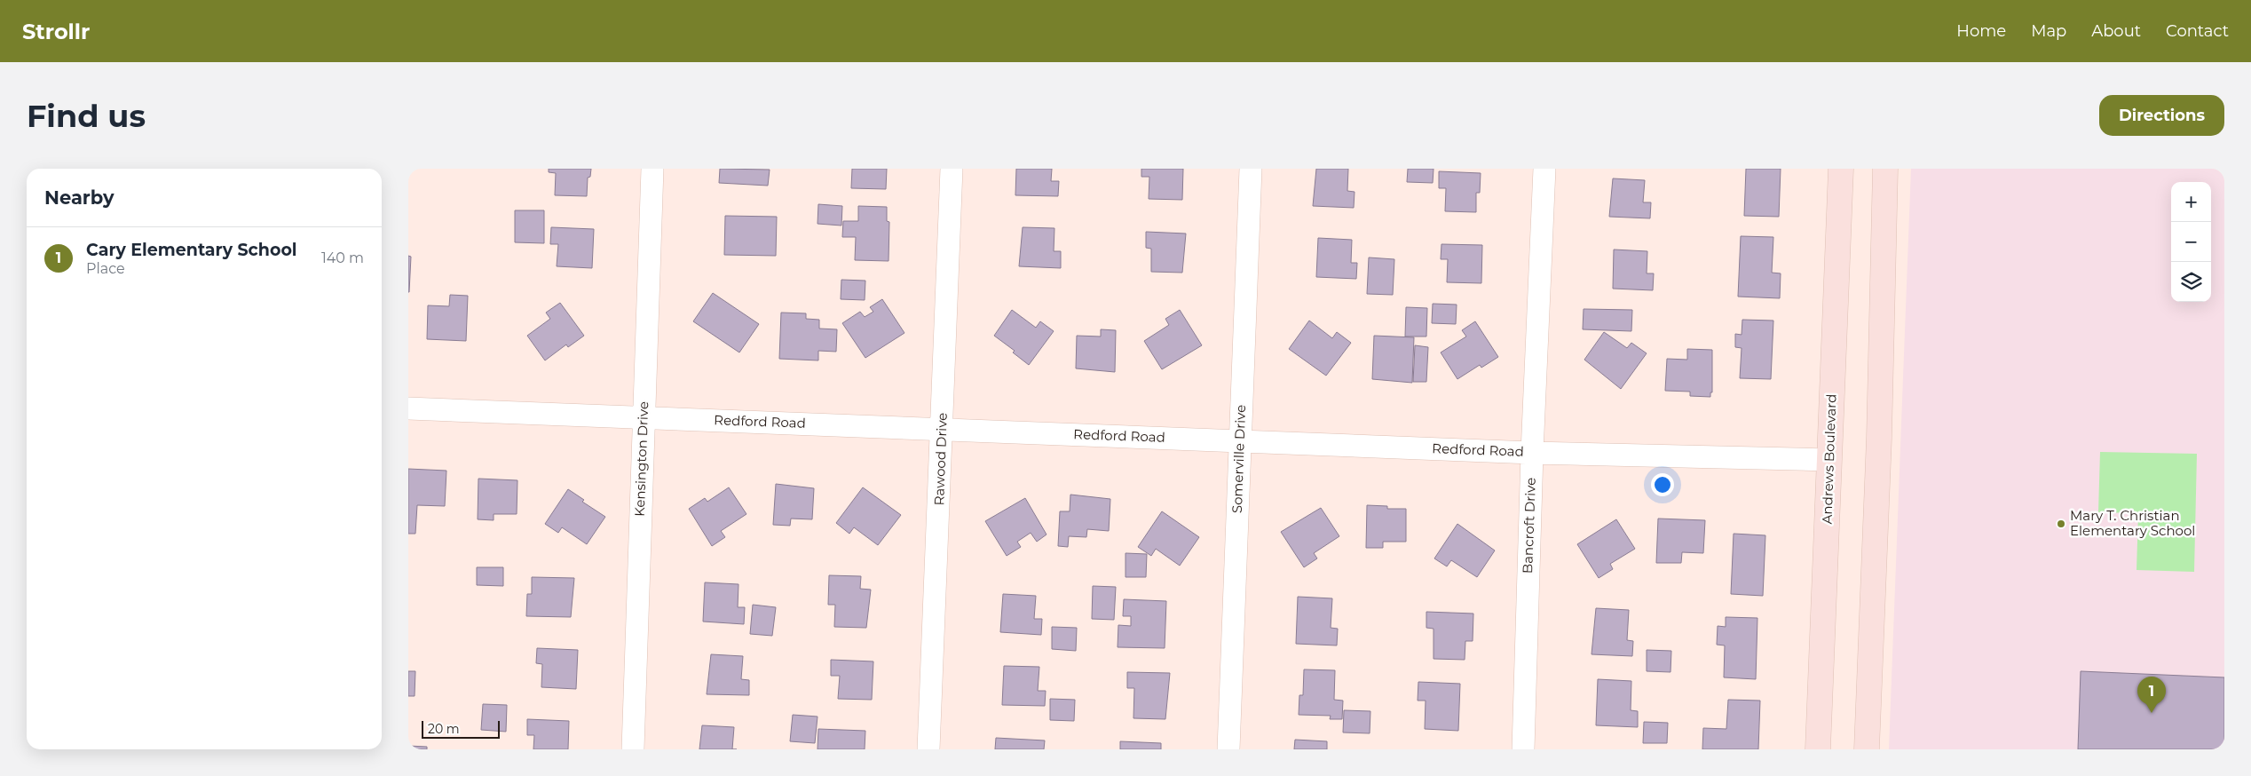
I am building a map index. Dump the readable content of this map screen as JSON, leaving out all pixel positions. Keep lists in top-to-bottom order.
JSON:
{
  "streets": {
    "street": [
      "Redford Road",
      "Kensington Drive",
      "Rawood Drive",
      "Somerville Drive",
      "Andrews Boulevard",
      "Bancroft Drive"
    ]
  },
  "crossings": [
    ["Redford Road", "Kensington Drive"],
    ["Redford Road", "Rawood Drive"],
    ["Redford Road", "Somerville Drive"],
    ["Redford Road", "Andrews Boulevard"],
    ["Redford Road", "Bancroft Drive"]
  ],
  "places": ["Mary T. Christian Elementary School"],
  "scale_bar": "20 m",
  "page": {
    "header": "Strollr",
    "nav": [
      "Home",
      "Map",
      "About",
      "Contact"
    ],
    "buttons": "Directions",
    "title": "Find us",
    "heading": "Nearby",
    "map_buttons": ["+", "−"],
    "list": [
      {
        "mark": "1",
        "name": "Cary Elementary School",
        "note": "Place",
        "value": "140 m"
      }
    ],
    "pins": "1",
    "scale": "20 m"
  }
}
